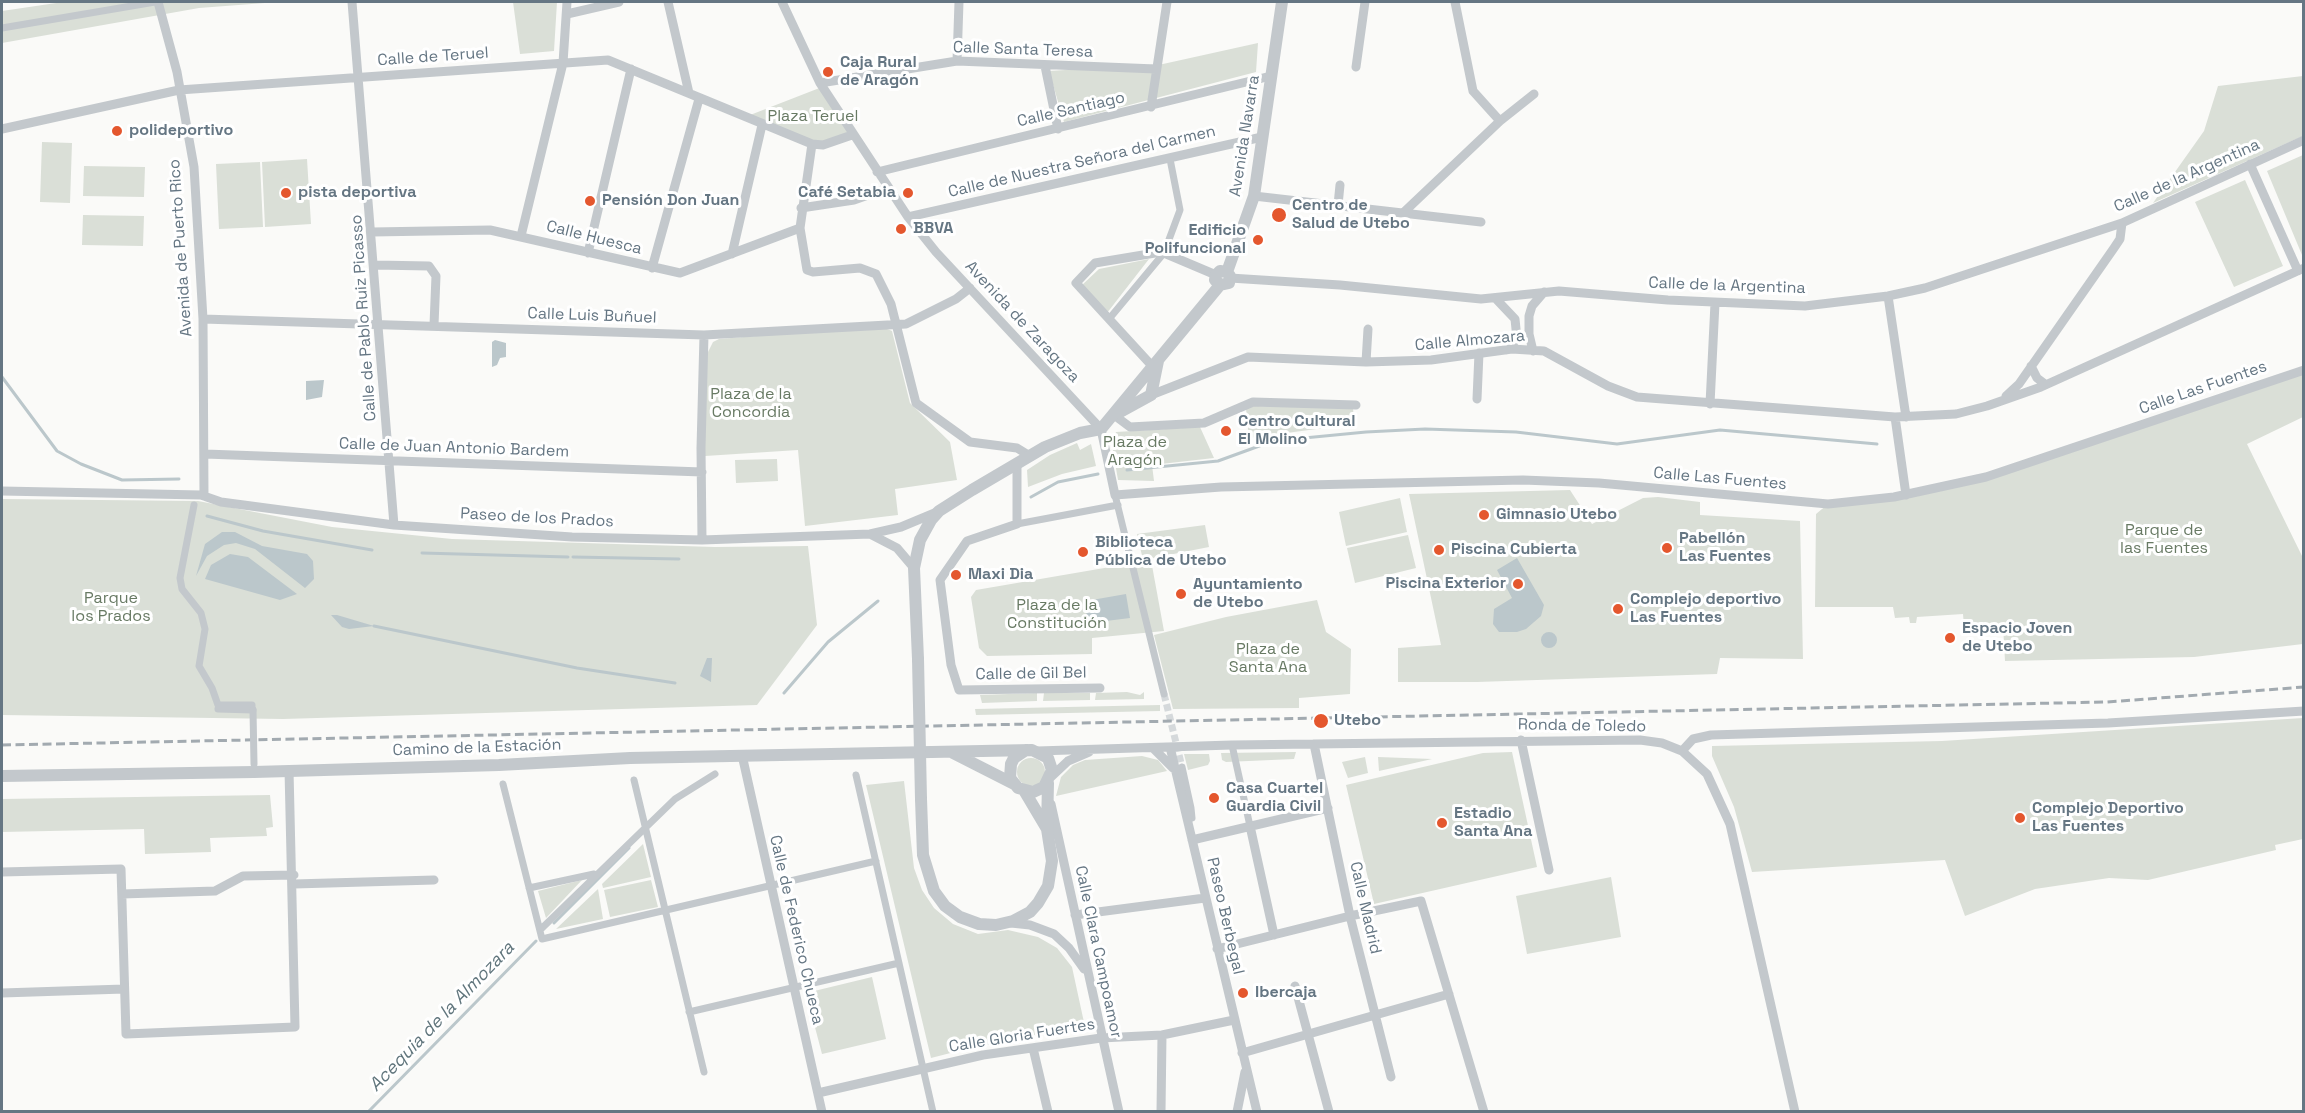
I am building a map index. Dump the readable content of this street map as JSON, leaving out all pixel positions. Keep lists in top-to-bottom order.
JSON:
{
  "streets": {
    "street": [
      "Calle Santa Teresa",
      "Calle de Teruel",
      "Calle Santiago",
      "Avenida Navarra",
      "Calle de Nuestra Señora del Carmen",
      "Calle de la Argentina",
      "Calle Huesca",
      "Avenida de Puerto Rico",
      "Calle Luis Buñuel",
      "Calle de Pablo Ruiz Picasso",
      "Avenida de Zaragoza",
      "Calle Almozara",
      "Calle Las Fuentes",
      "Calle de Juan Antonio Bardem",
      "Paseo de los Prados",
      "Calle de Gil Bel",
      "Ronda de Toledo",
      "Camino de la Estación",
      "Calle Madrid",
      "Paseo Berbegal",
      "Calle de Federico Chueca",
      "Calle Clara Campoamor",
      "Calle Gloria Fuertes"
    ]
  },
  "crossings": [
    ["Calle Santa Teresa", "Avenida de Zaragoza"],
    ["Calle de Teruel", "Avenida de Puerto Rico"],
    ["Calle de Teruel", "Calle de Pablo Ruiz Picasso"],
    ["Calle Santiago", "Avenida Navarra"],
    ["Calle Santiago", "Avenida de Zaragoza"],
    ["Avenida Navarra", "Calle de Nuestra Señora del Carmen"],
    ["Avenida Navarra", "Calle de la Argentina"],
    ["Avenida Navarra", "Avenida de Zaragoza"],
    ["Avenida Navarra", "Calle Almozara"],
    ["Calle de Nuestra Señora del Carmen", "Avenida de Zaragoza"],
    ["Calle Huesca", "Calle de Pablo Ruiz Picasso"],
    ["Avenida de Puerto Rico", "Calle Luis Buñuel"],
    ["Avenida de Puerto Rico", "Calle de Juan Antonio Bardem"],
    ["Avenida de Puerto Rico", "Paseo de los Prados"],
    ["Calle Luis Buñuel", "Calle de Pablo Ruiz Picasso"],
    ["Calle Luis Buñuel", "Avenida de Zaragoza"],
    ["Calle de Pablo Ruiz Picasso", "Calle de Juan Antonio Bardem"],
    ["Calle de Pablo Ruiz Picasso", "Paseo de los Prados"],
    ["Ronda de Toledo", "Camino de la Estación"],
    ["Ronda de Toledo", "Calle Madrid"],
    ["Ronda de Toledo", "Paseo Berbegal"],
    ["Camino de la Estación", "Calle de Federico Chueca"],
    ["Paseo Berbegal", "Calle Gloria Fuertes"],
    ["Calle de Federico Chueca", "Calle Gloria Fuertes"],
    ["Calle Clara Campoamor", "Calle Gloria Fuertes"]
  ],
  "water": ["Acequia de la Almozara"],
  "parks": [
    "Plaza Teruel",
    "Plaza de la Concordia",
    "Plaza de Aragón",
    "Parque de las Fuentes",
    "Parque los Prados",
    "Plaza de la Constitución",
    "Plaza de Santa Ana"
  ],
  "places": [
    "Caja Rural de Aragón",
    "polideportivo",
    "pista deportiva",
    "Café Setabia",
    "Pensión Don Juan",
    "Centro de Salud de Utebo",
    "BBVA",
    "Edificio Polifuncional",
    "Centro Cultural El Molino",
    "Gimnasio Utebo",
    "Pabellón Las Fuentes",
    "Piscina Cubierta",
    "Biblioteca Pública de Utebo",
    "Maxi Dia",
    "Piscina Exterior",
    "Ayuntamiento de Utebo",
    "Complejo deportivo Las Fuentes",
    "Espacio Joven de Utebo",
    "Utebo",
    "Casa Cuartel Guardia Civil",
    "Complejo Deportivo Las Fuentes",
    "Estadio Santa Ana",
    "Ibercaja"
  ]
}
